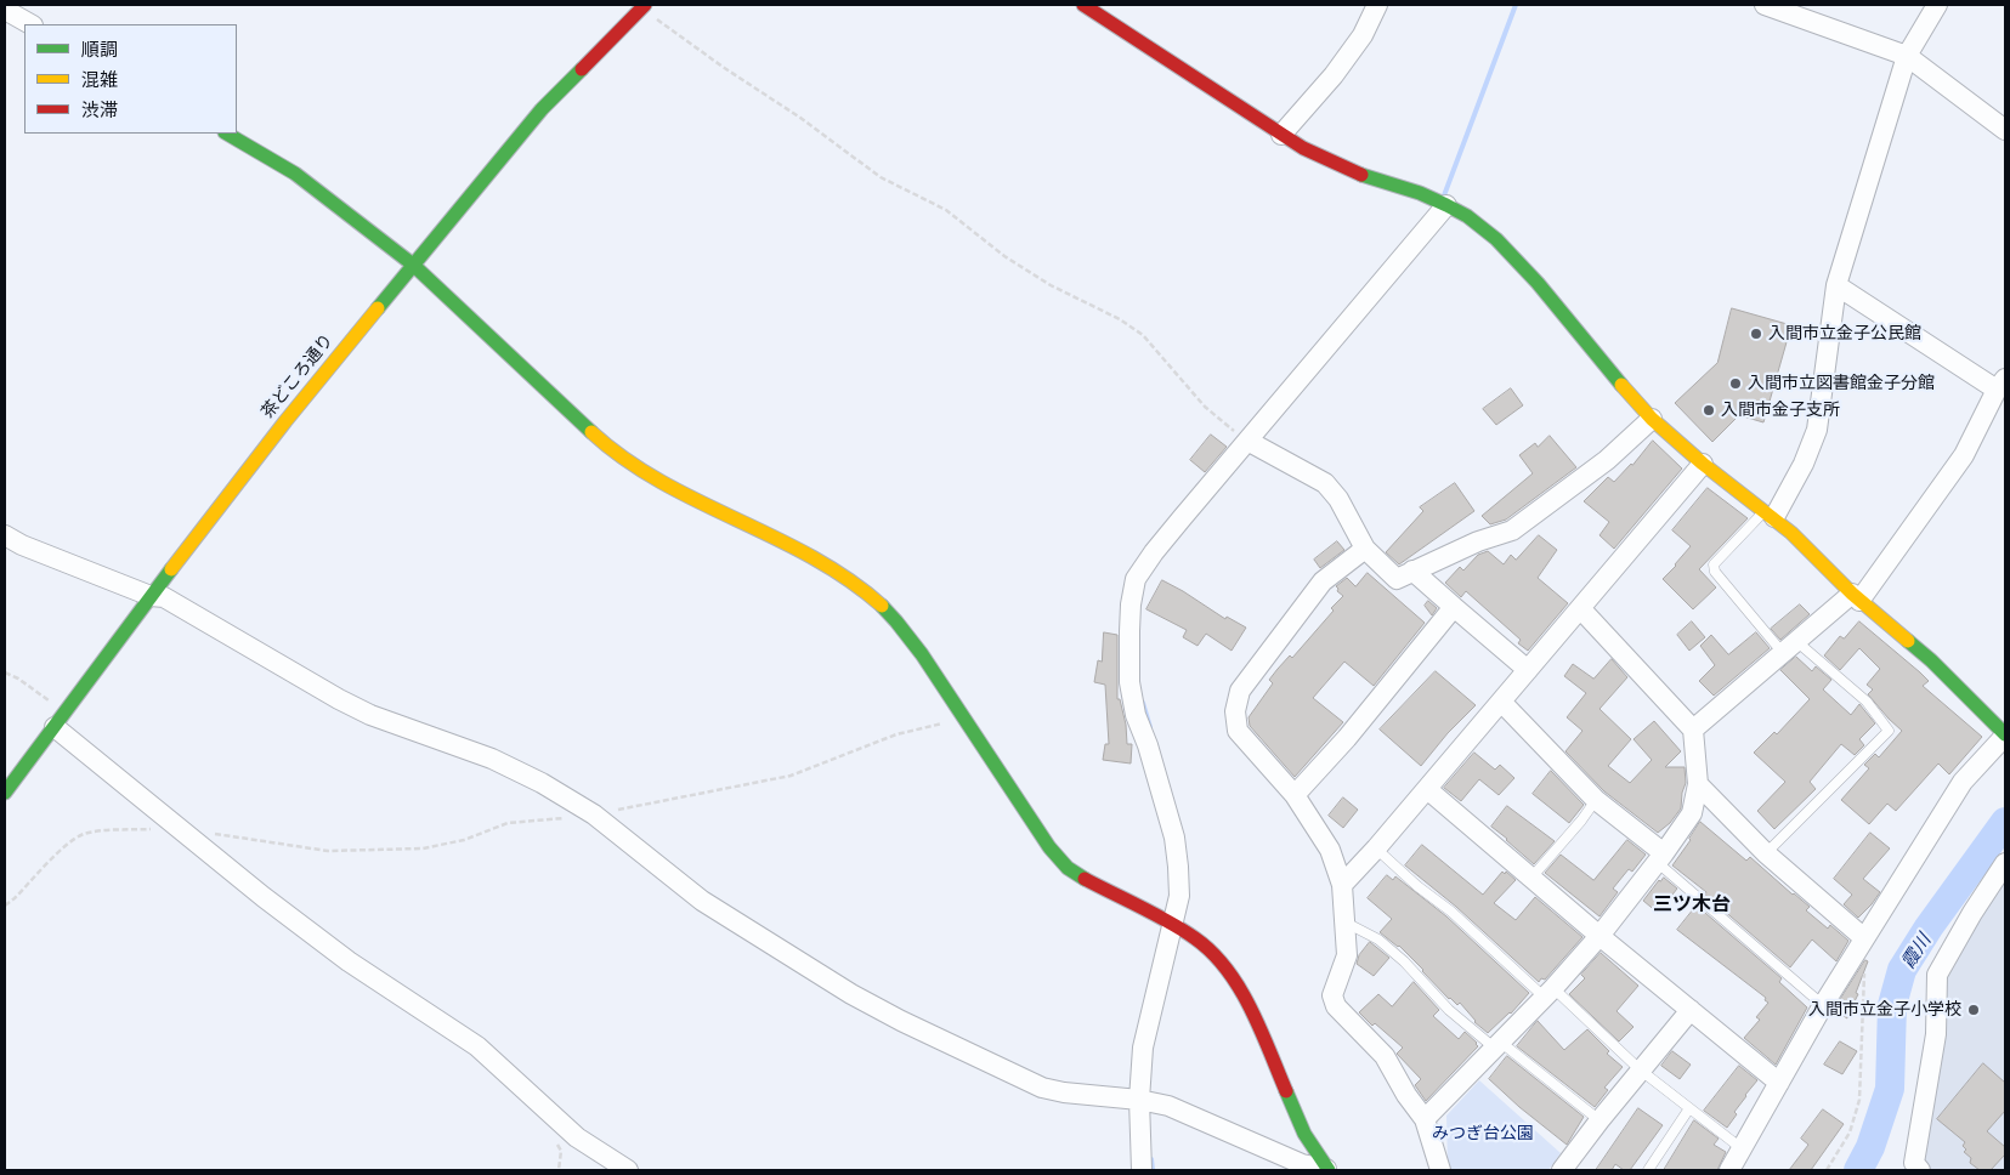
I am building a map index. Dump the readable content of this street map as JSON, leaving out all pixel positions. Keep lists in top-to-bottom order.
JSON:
{
  "streets": {
    "street": ["茶どころ通り"]
  },
  "districts": ["三ツ木台"],
  "water": ["霞川"],
  "parks": ["みつぎ台公園"],
  "places": [
    "入間市立金子公民館",
    "入間市立図書館金子分館",
    "入間市金子支所",
    "入間市立金子小学校"
  ],
  "legend": ["順調", "混雑", "渋滞"]
}
